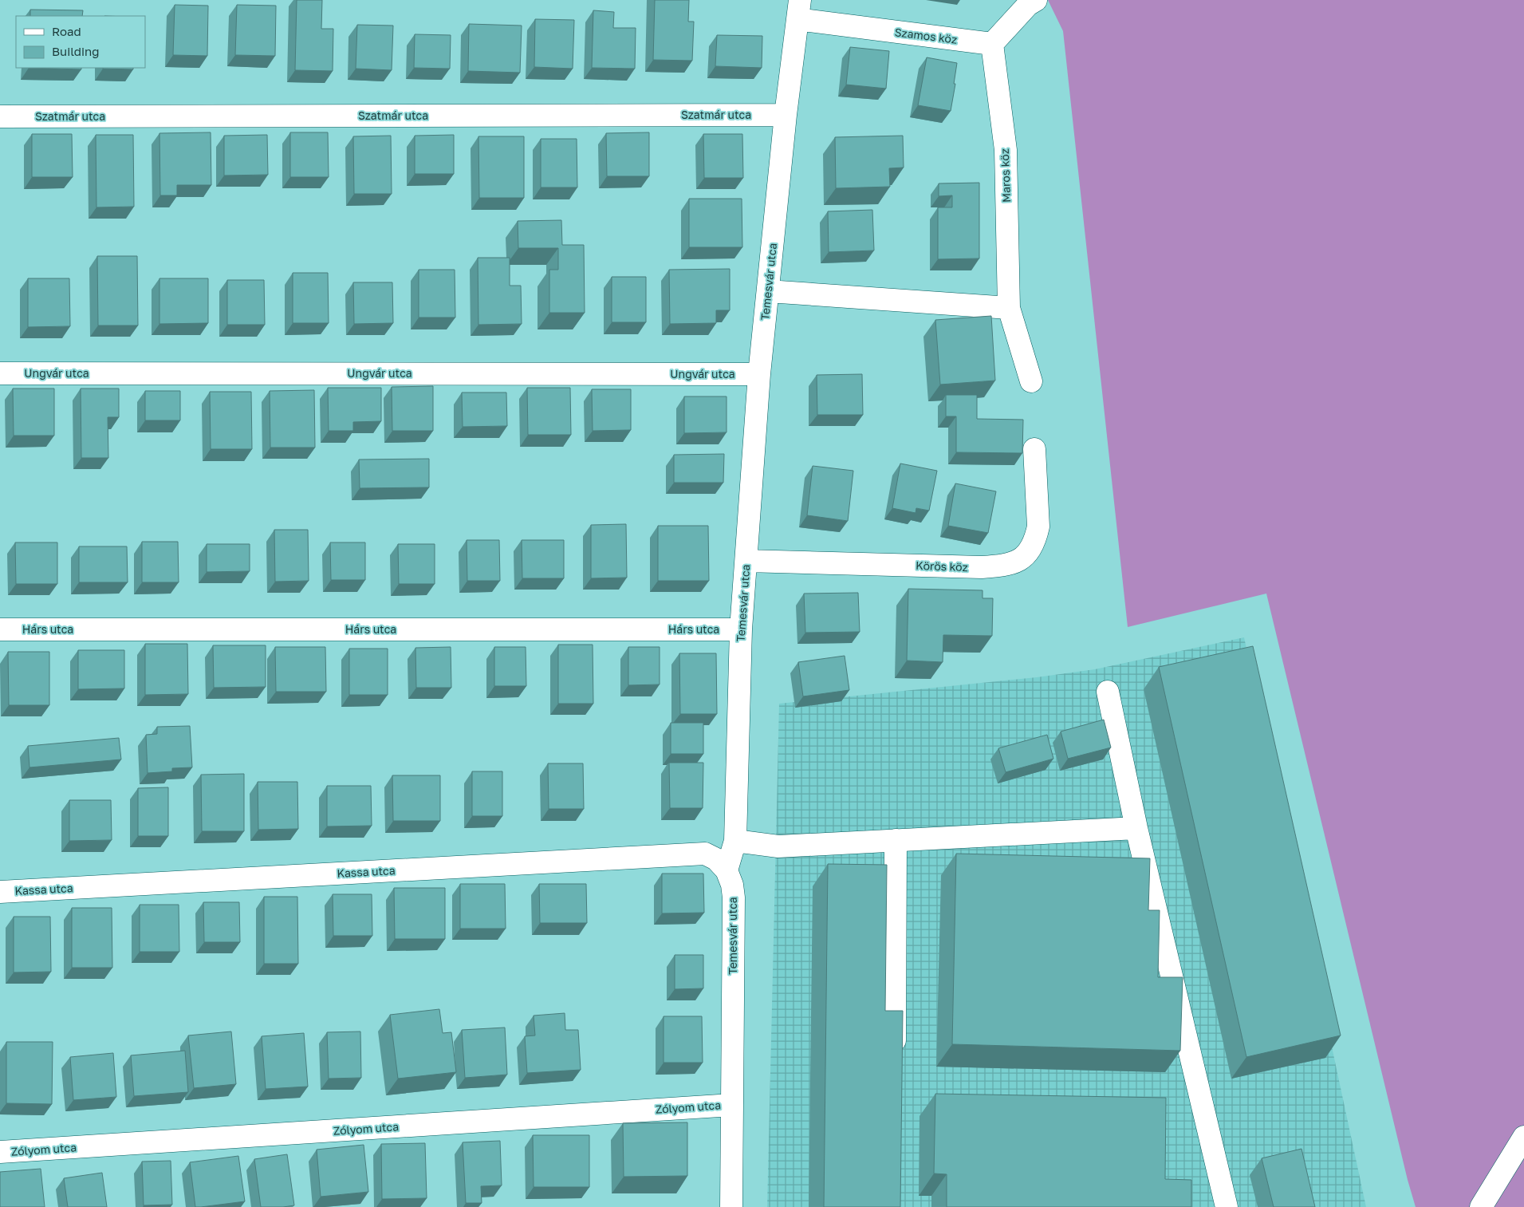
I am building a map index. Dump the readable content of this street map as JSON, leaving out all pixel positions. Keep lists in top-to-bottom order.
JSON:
{
  "streets": {
    "street": [
      "Szamos köz",
      "Szatmár utca",
      "Maros köz",
      "Temesvár utca",
      "Ungvár utca",
      "Körös köz",
      "Hárs utca",
      "Kassa utca",
      "Zólyom utca"
    ]
  },
  "crossings": [
    ["Szamos köz", "Maros köz"],
    ["Szamos köz", "Temesvár utca"],
    ["Szatmár utca", "Temesvár utca"],
    ["Temesvár utca", "Ungvár utca"],
    ["Temesvár utca", "Körös köz"],
    ["Temesvár utca", "Hárs utca"],
    ["Temesvár utca", "Kassa utca"],
    ["Temesvár utca", "Zólyom utca"]
  ],
  "legend": ["Road", "Building"]
}
